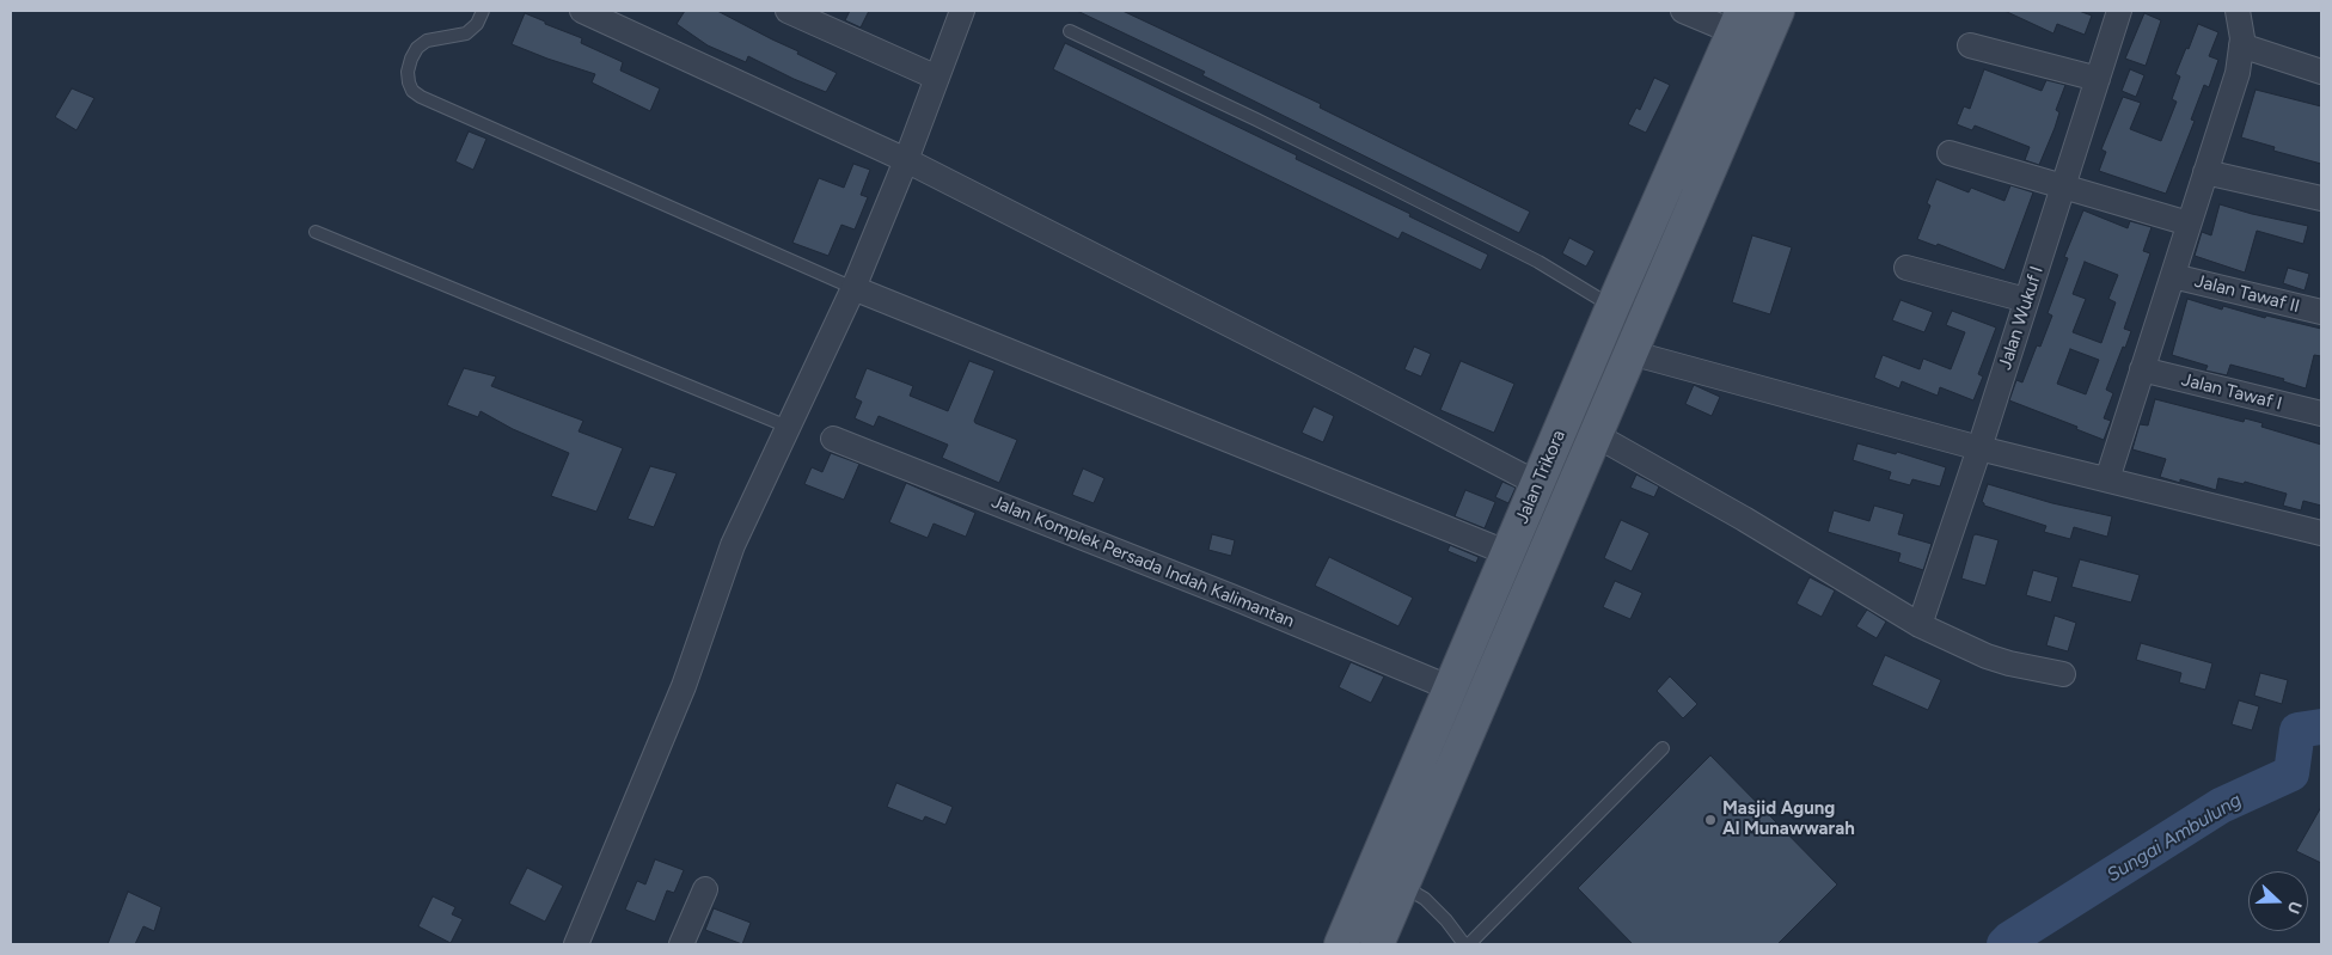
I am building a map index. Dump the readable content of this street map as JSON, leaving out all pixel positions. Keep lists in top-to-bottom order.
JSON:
{
  "streets": {
    "main road": ["Jalan Trikora"],
    "street": [
      "Jalan Tawaf II",
      "Jalan Wukuf I",
      "Jalan Tawaf I",
      "Jalan Komplek Persada Indah Kalimantan"
    ]
  },
  "crossings": [
    ["Jalan Trikora", "Jalan Komplek Persada Indah Kalimantan"]
  ],
  "water": ["Sungai Ambulung"],
  "places": ["Masjid Agung Al Munawwarah"],
  "north": "right"
}
